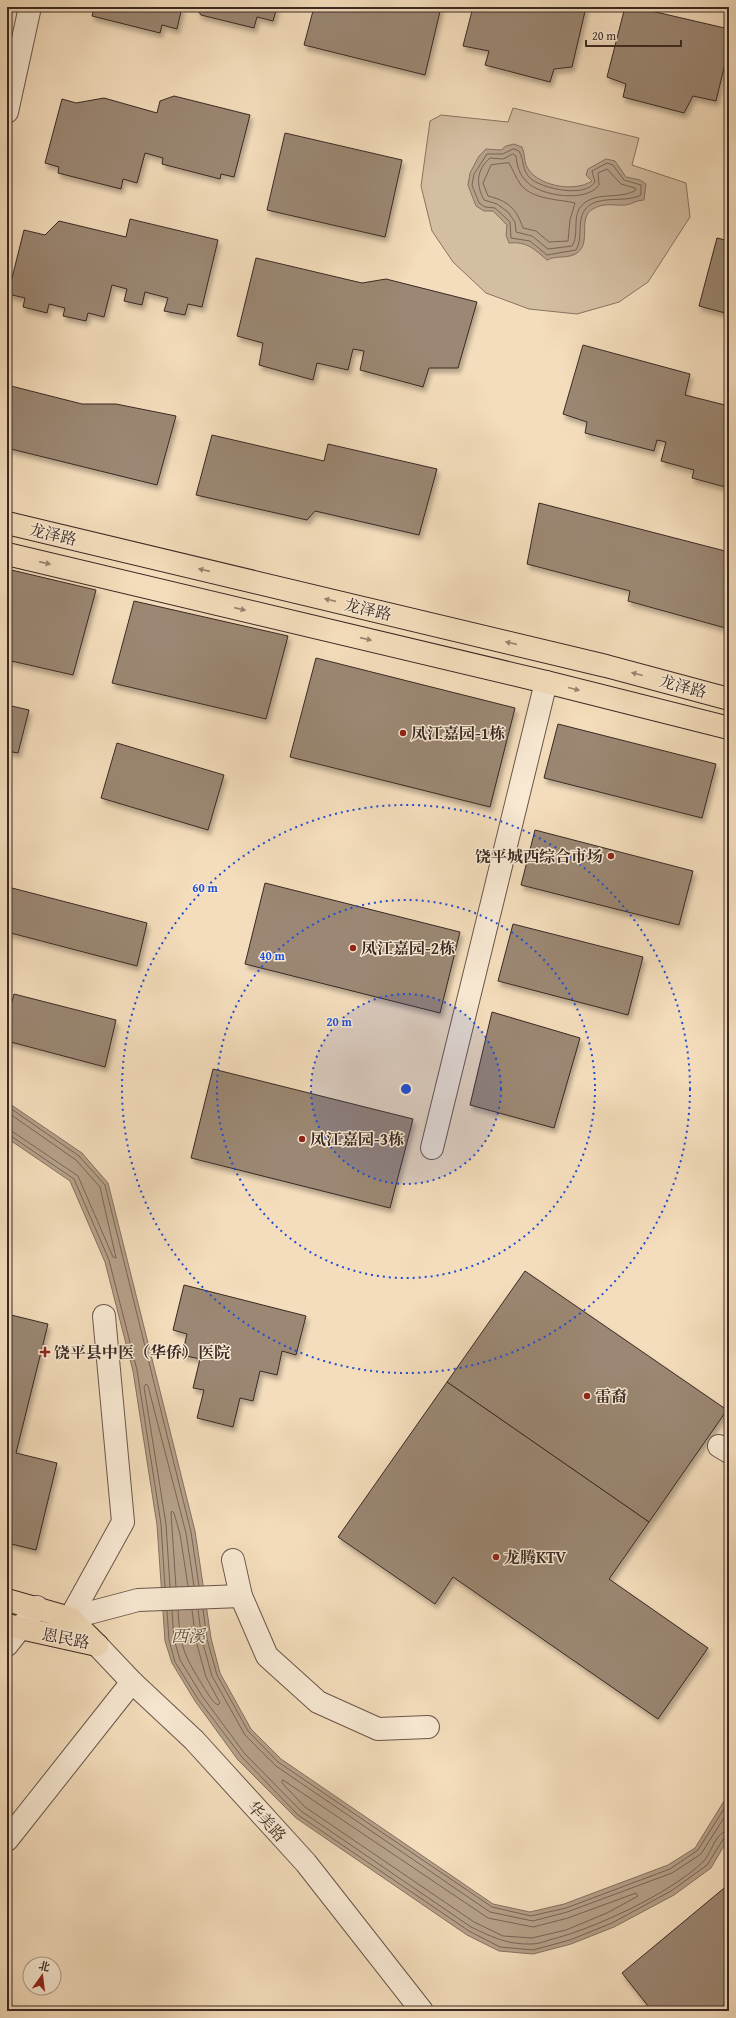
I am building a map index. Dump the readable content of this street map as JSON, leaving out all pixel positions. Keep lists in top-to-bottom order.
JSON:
{
  "streets": {
    "main road": ["龙泽路", "恩民路"],
    "street": ["华美路"]
  },
  "crossings": [
    ["恩民路", "华美路"]
  ],
  "water": ["西溪"],
  "places": {
    "other": [
      "凤江嘉园-1栋",
      "饶平城西综合市场",
      "凤江嘉园-2栋",
      "凤江嘉园-3栋",
      "雷裔",
      "龙腾KTV"
    ],
    "health": ["饶平县中医（华侨）医院"]
  },
  "scale_bar": "20 m",
  "north": "top",
  "rings": ["60 m", "40 m", "20 m"]
}
